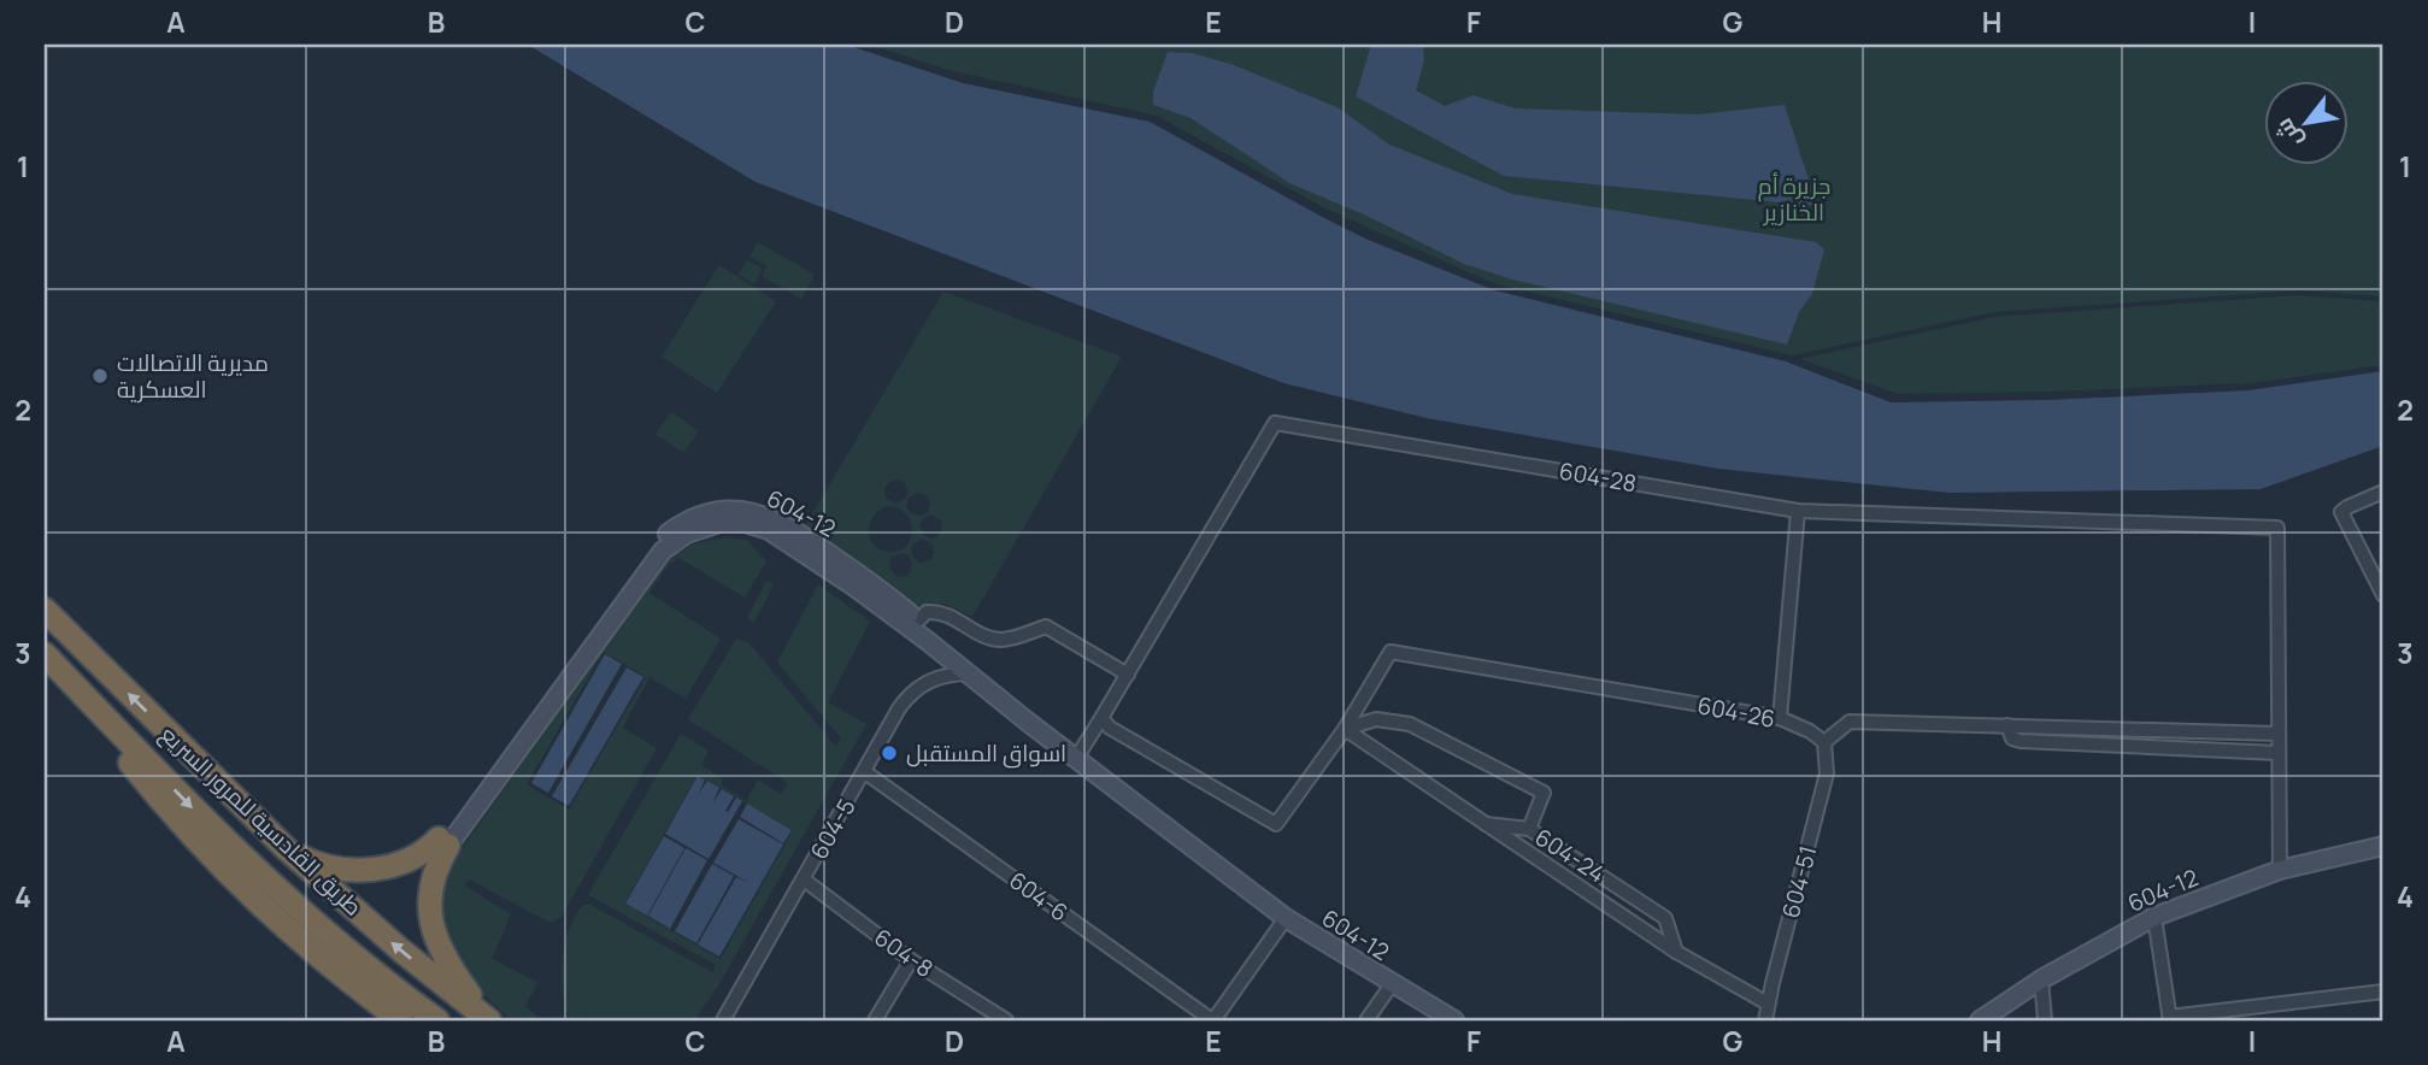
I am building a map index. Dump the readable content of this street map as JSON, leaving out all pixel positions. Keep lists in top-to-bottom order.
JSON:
{
  "streets": {
    "highway": ["طريق القادسية للمرور السريع"],
    "main road": ["604-12"],
    "street": [
      "604-28",
      "604-26",
      "604-5",
      "604-24",
      "604-51",
      "604-6",
      "604-8"
    ]
  },
  "crossings": [
    ["604-28", "604-12"],
    ["604-28", "604-26"],
    ["604-12", "604-5"],
    ["604-26", "604-24"],
    ["604-26", "604-51"],
    ["604-5", "604-6"],
    ["604-5", "604-8"]
  ],
  "parks": ["جزيرة أم الخنازير"],
  "places": ["مديرية الاتصالات العسكرية", "اسواق المستقبل"],
  "north": "bottom left",
  "grid": {
    "columns": [
      "A",
      "B",
      "C",
      "D",
      "E",
      "F",
      "G",
      "H",
      "I"
    ],
    "rows": [
      "1",
      "2",
      "3",
      "4"
    ]
  }
}
